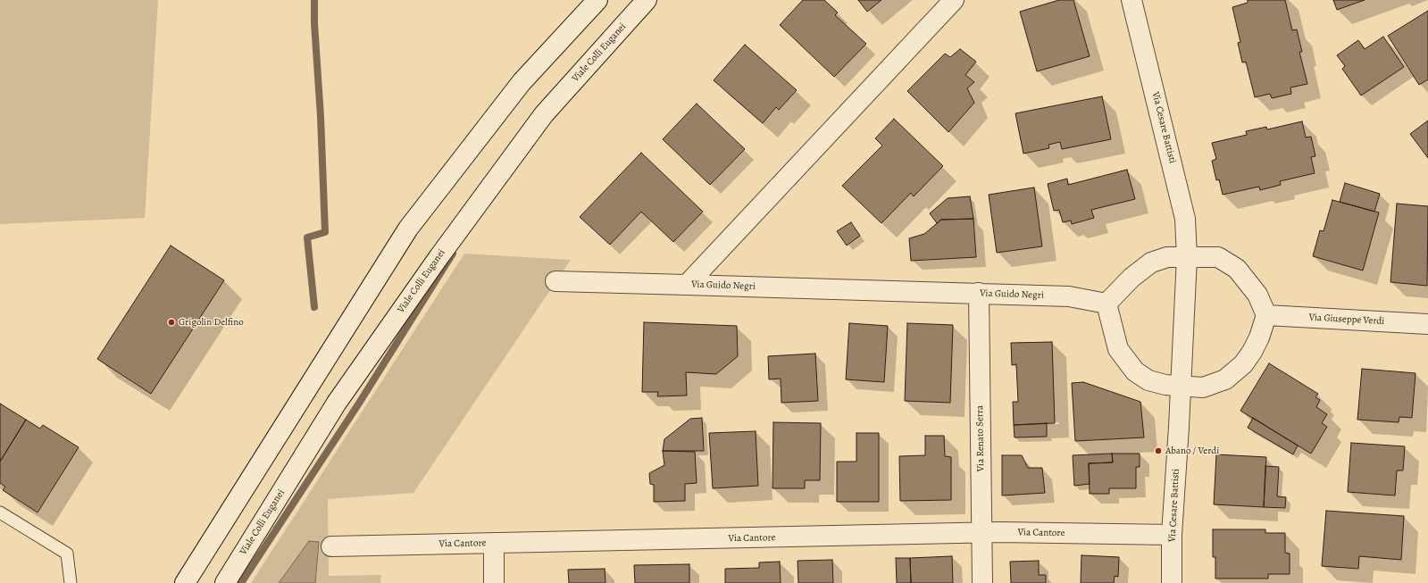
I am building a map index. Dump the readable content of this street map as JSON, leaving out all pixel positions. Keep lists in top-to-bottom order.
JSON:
{
  "streets": {
    "street": [
      "Viale Colli Euganei",
      "Via Cesare Battisti",
      "Via Guido Negri",
      "Via Giuseppe Verdi",
      "Via Renato Serra",
      "Via Cantore"
    ]
  },
  "crossings": [
    ["Via Cesare Battisti", "Via Cantore"],
    ["Via Guido Negri", "Via Renato Serra"],
    ["Via Renato Serra", "Via Cantore"]
  ],
  "places": ["Grigolin Delfino", "Abano / Verdi"]
}
